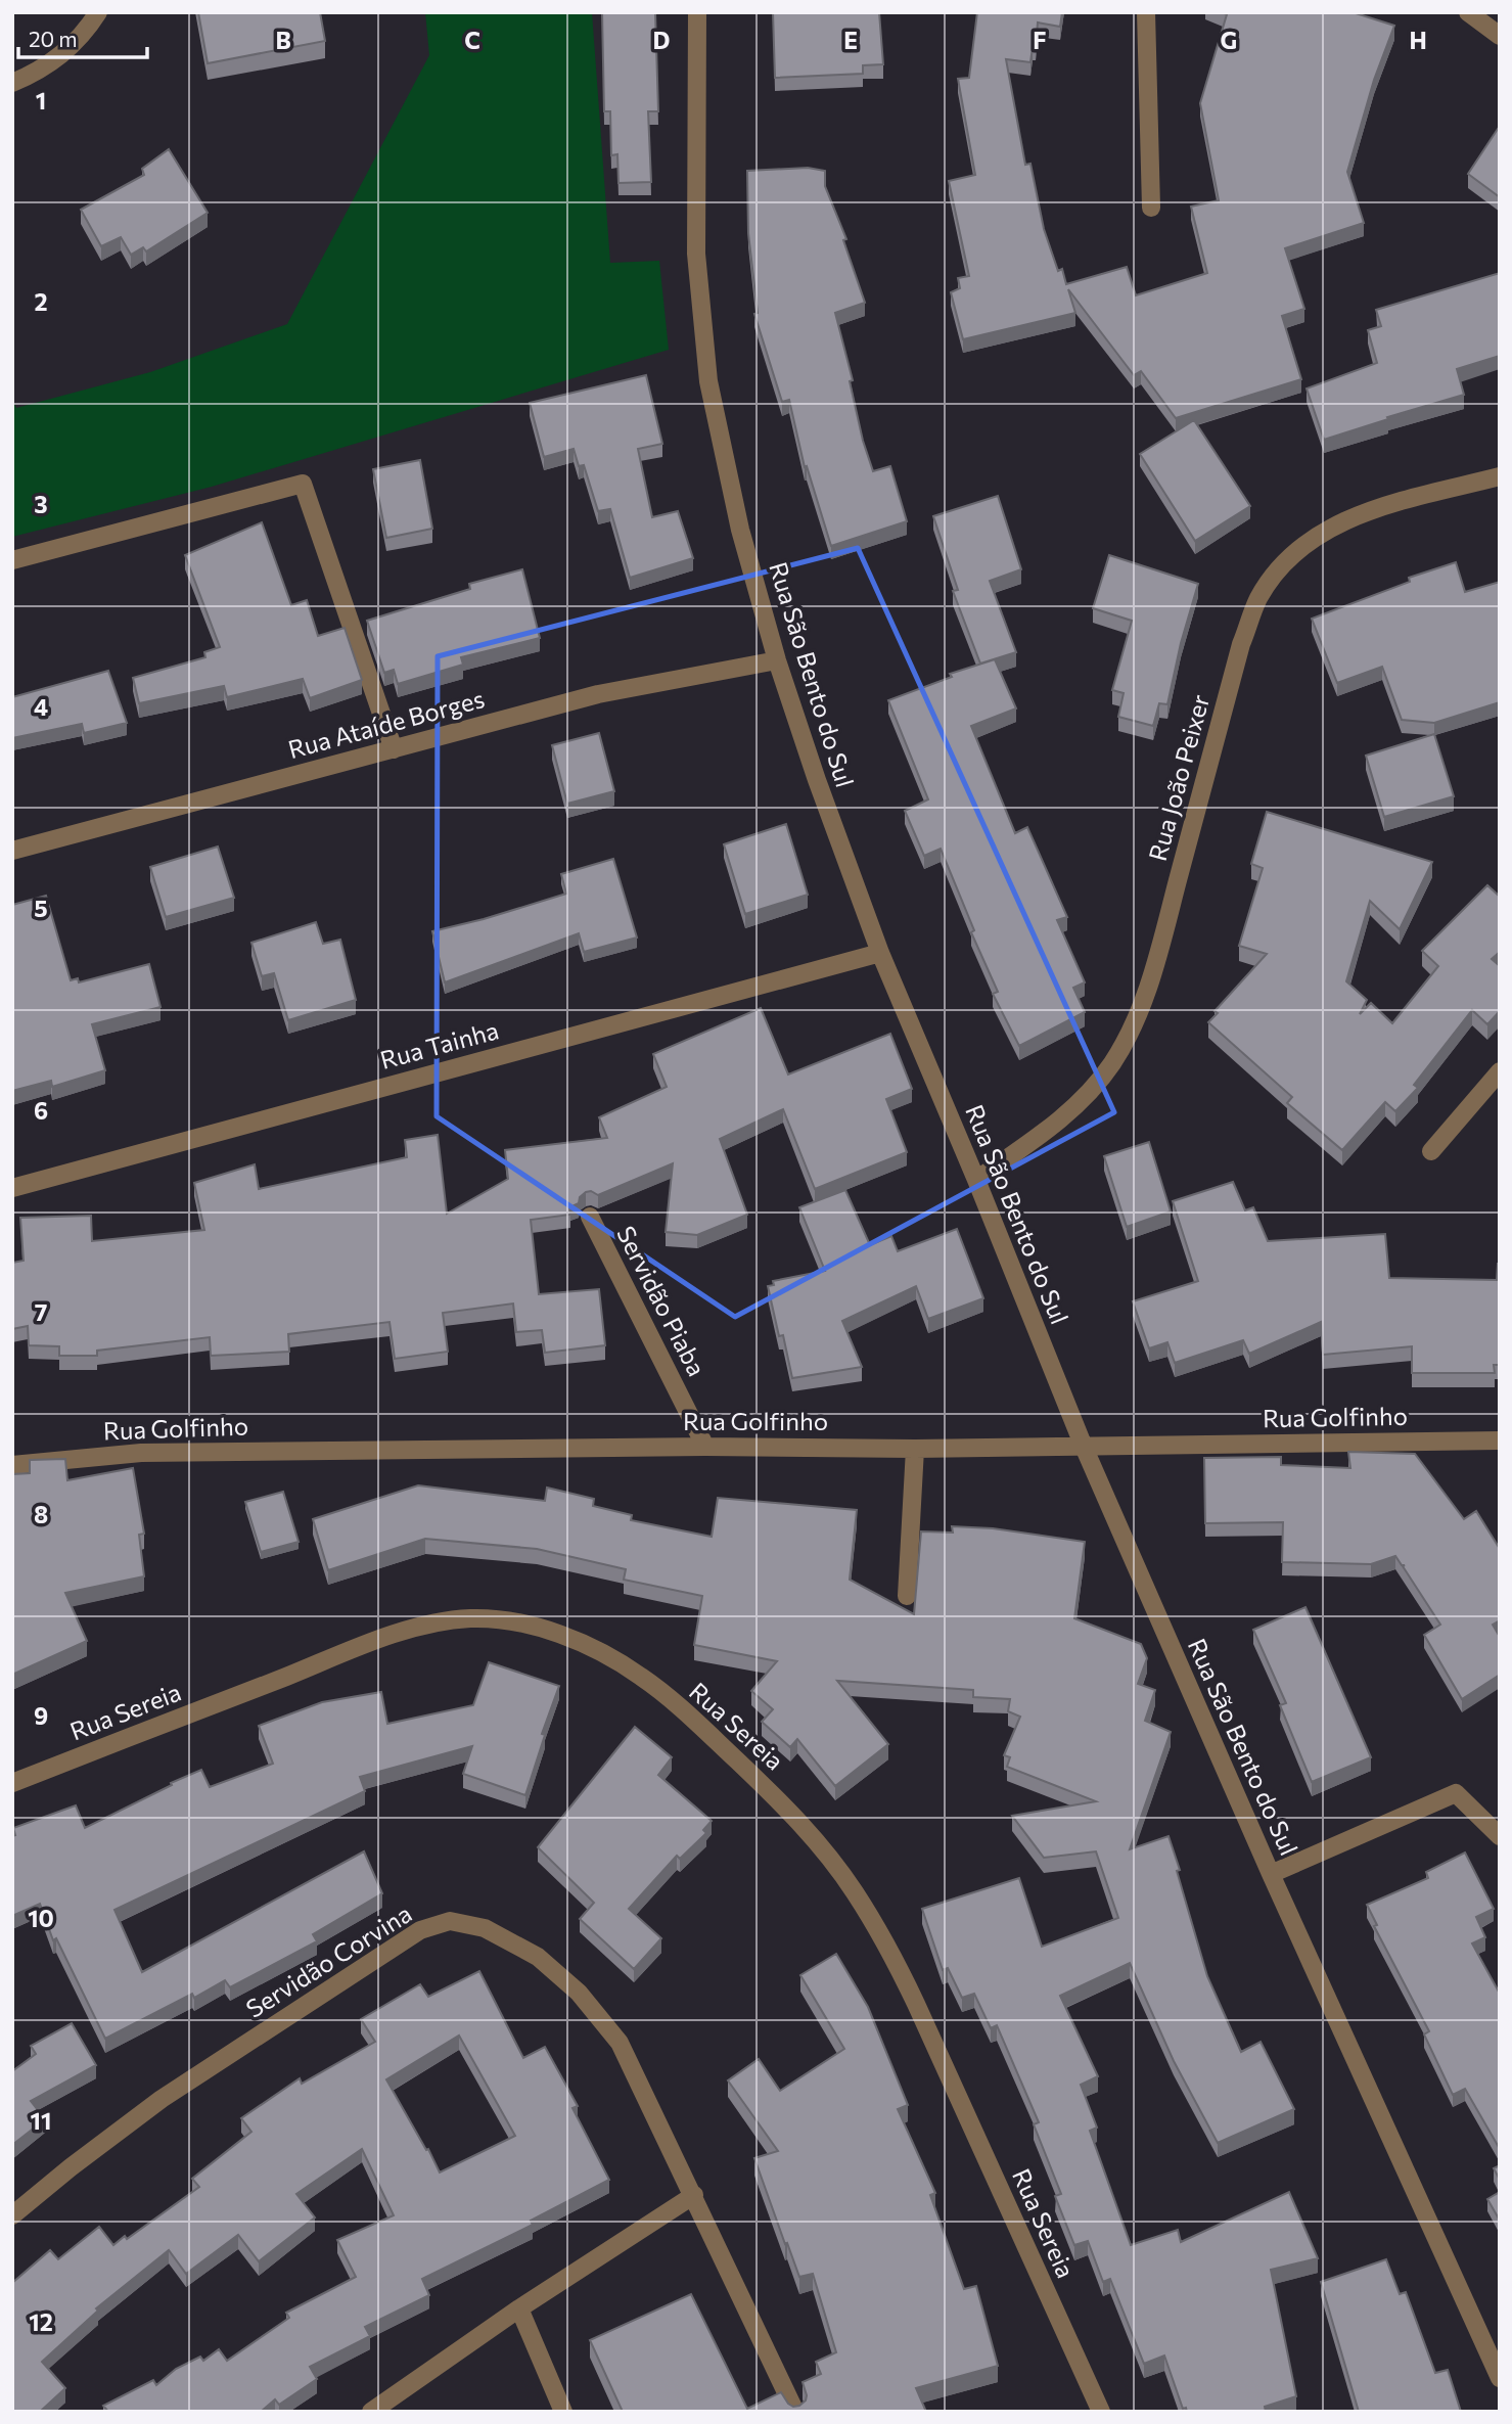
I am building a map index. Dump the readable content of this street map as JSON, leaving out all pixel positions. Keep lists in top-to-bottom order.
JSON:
{
  "streets": {
    "street": [
      "Rua São Bento do Sul",
      "Rua Ataíde Borges",
      "Rua João Peixer",
      "Rua Tainha",
      "Servidão Piaba",
      "Rua Golfinho",
      "Rua Sereia",
      "Servidão Corvina"
    ]
  },
  "crossings": [
    ["Rua São Bento do Sul", "Rua Ataíde Borges"],
    ["Rua São Bento do Sul", "Rua João Peixer"],
    ["Rua São Bento do Sul", "Rua Tainha"],
    ["Rua São Bento do Sul", "Rua Golfinho"],
    ["Servidão Piaba", "Rua Golfinho"]
  ],
  "scale_bar": "20 m",
  "grid": {
    "columns": [
      "B",
      "C",
      "D",
      "E",
      "F",
      "G",
      "H"
    ],
    "rows": [
      "1",
      "2",
      "3",
      "4",
      "5",
      "6",
      "7",
      "8",
      "9",
      "10",
      "11",
      "12"
    ]
  }
}
